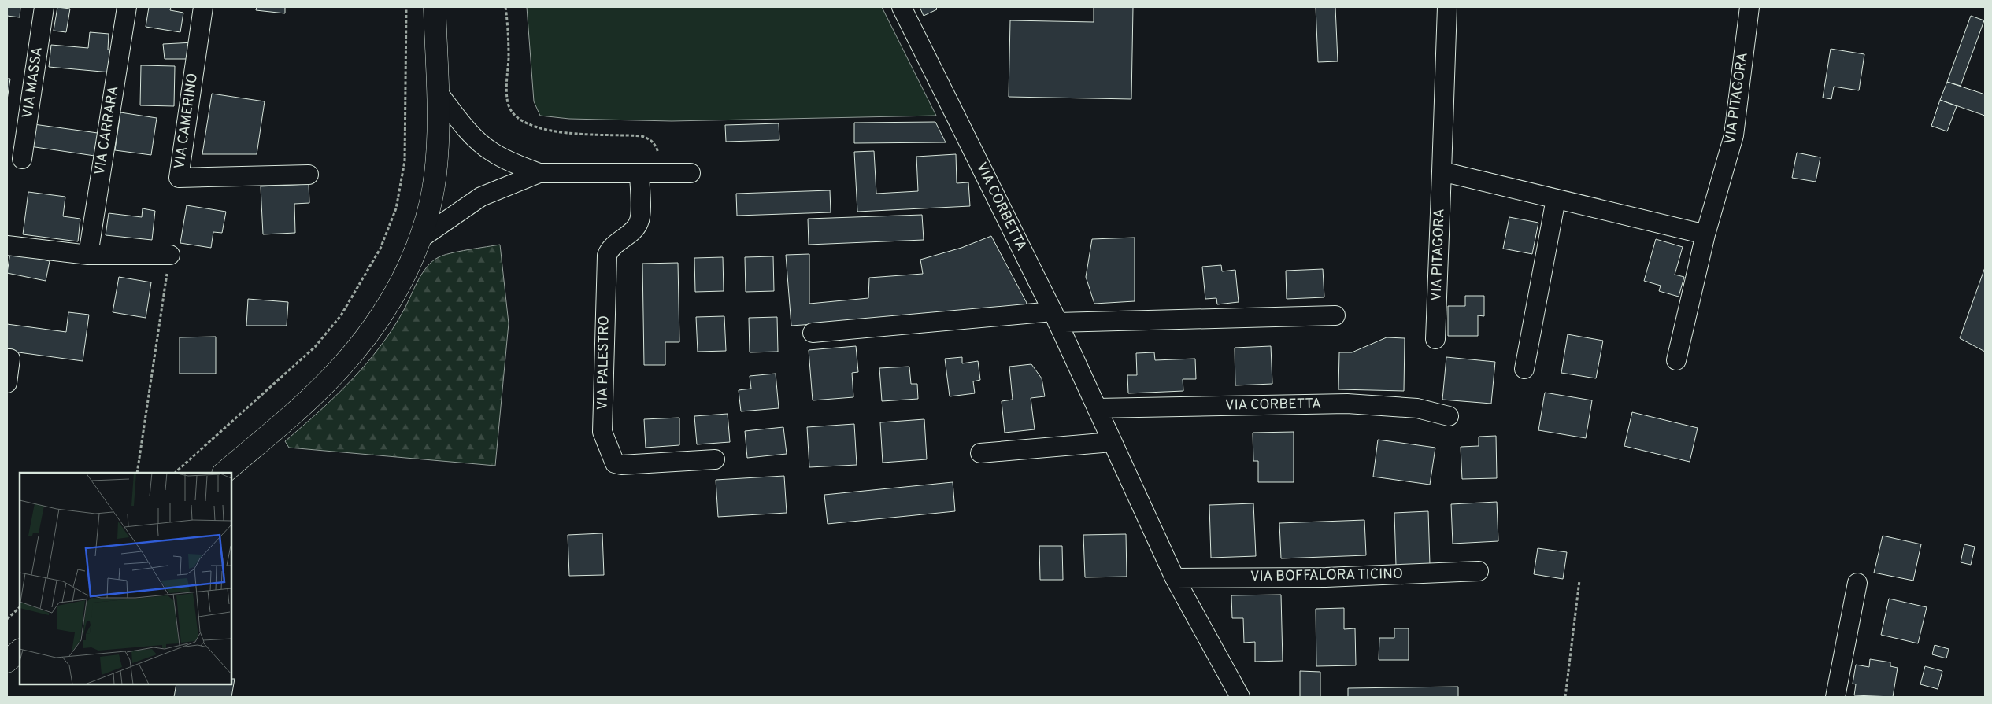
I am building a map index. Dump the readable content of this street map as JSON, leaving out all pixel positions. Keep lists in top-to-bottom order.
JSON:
{
  "streets": {
    "street": [
      "VIA MASSA",
      "VIA PITAGORA",
      "VIA CAMERINO",
      "VIA CARRARA",
      "VIA CORBETTA",
      "VIA PALESTRO",
      "VIA BOFFALORA TICINO"
    ]
  },
  "crossings": [
    ["VIA CORBETTA", "VIA BOFFALORA TICINO"]
  ]
}
